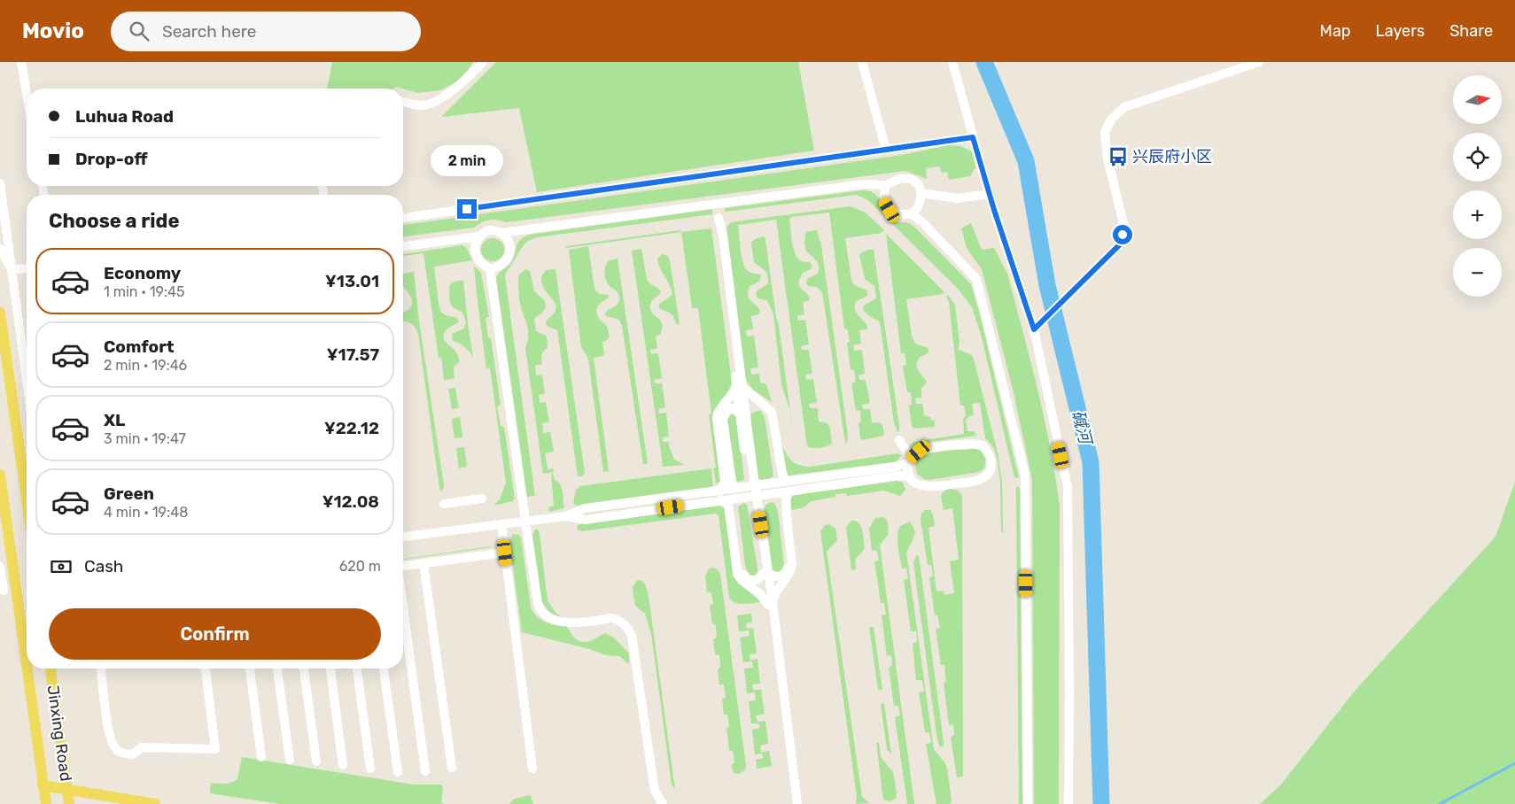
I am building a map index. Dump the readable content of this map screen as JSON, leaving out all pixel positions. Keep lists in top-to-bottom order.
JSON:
{
  "streets": {
    "main road": ["Jinxing Road"]
  },
  "water": ["碱河"],
  "places": {
    "bus stop": ["兴辰府小区"]
  },
  "north": "right",
  "page": {
    "header": "Movio",
    "search": "Search here",
    "nav": ["Map", "Layers", "Share"],
    "map_buttons": ["+", "−"],
    "banner": ["Luhua Road", "Drop-off"],
    "bubble": "2 min",
    "heading": "Choose a ride",
    "list": [
      {
        "name": "Economy",
        "note": "1 min · 19:45",
        "value": "¥13.01"
      },
      {
        "name": "Comfort",
        "note": "2 min · 19:46",
        "value": "¥17.57"
      },
      {
        "name": "XL",
        "note": "3 min · 19:47",
        "value": "¥22.12"
      },
      {
        "name": "Green",
        "note": "4 min · 19:48",
        "value": "¥12.08"
      }
    ],
    "pay": ["Cash", "620 m"],
    "buttons": "Confirm"
  }
}
